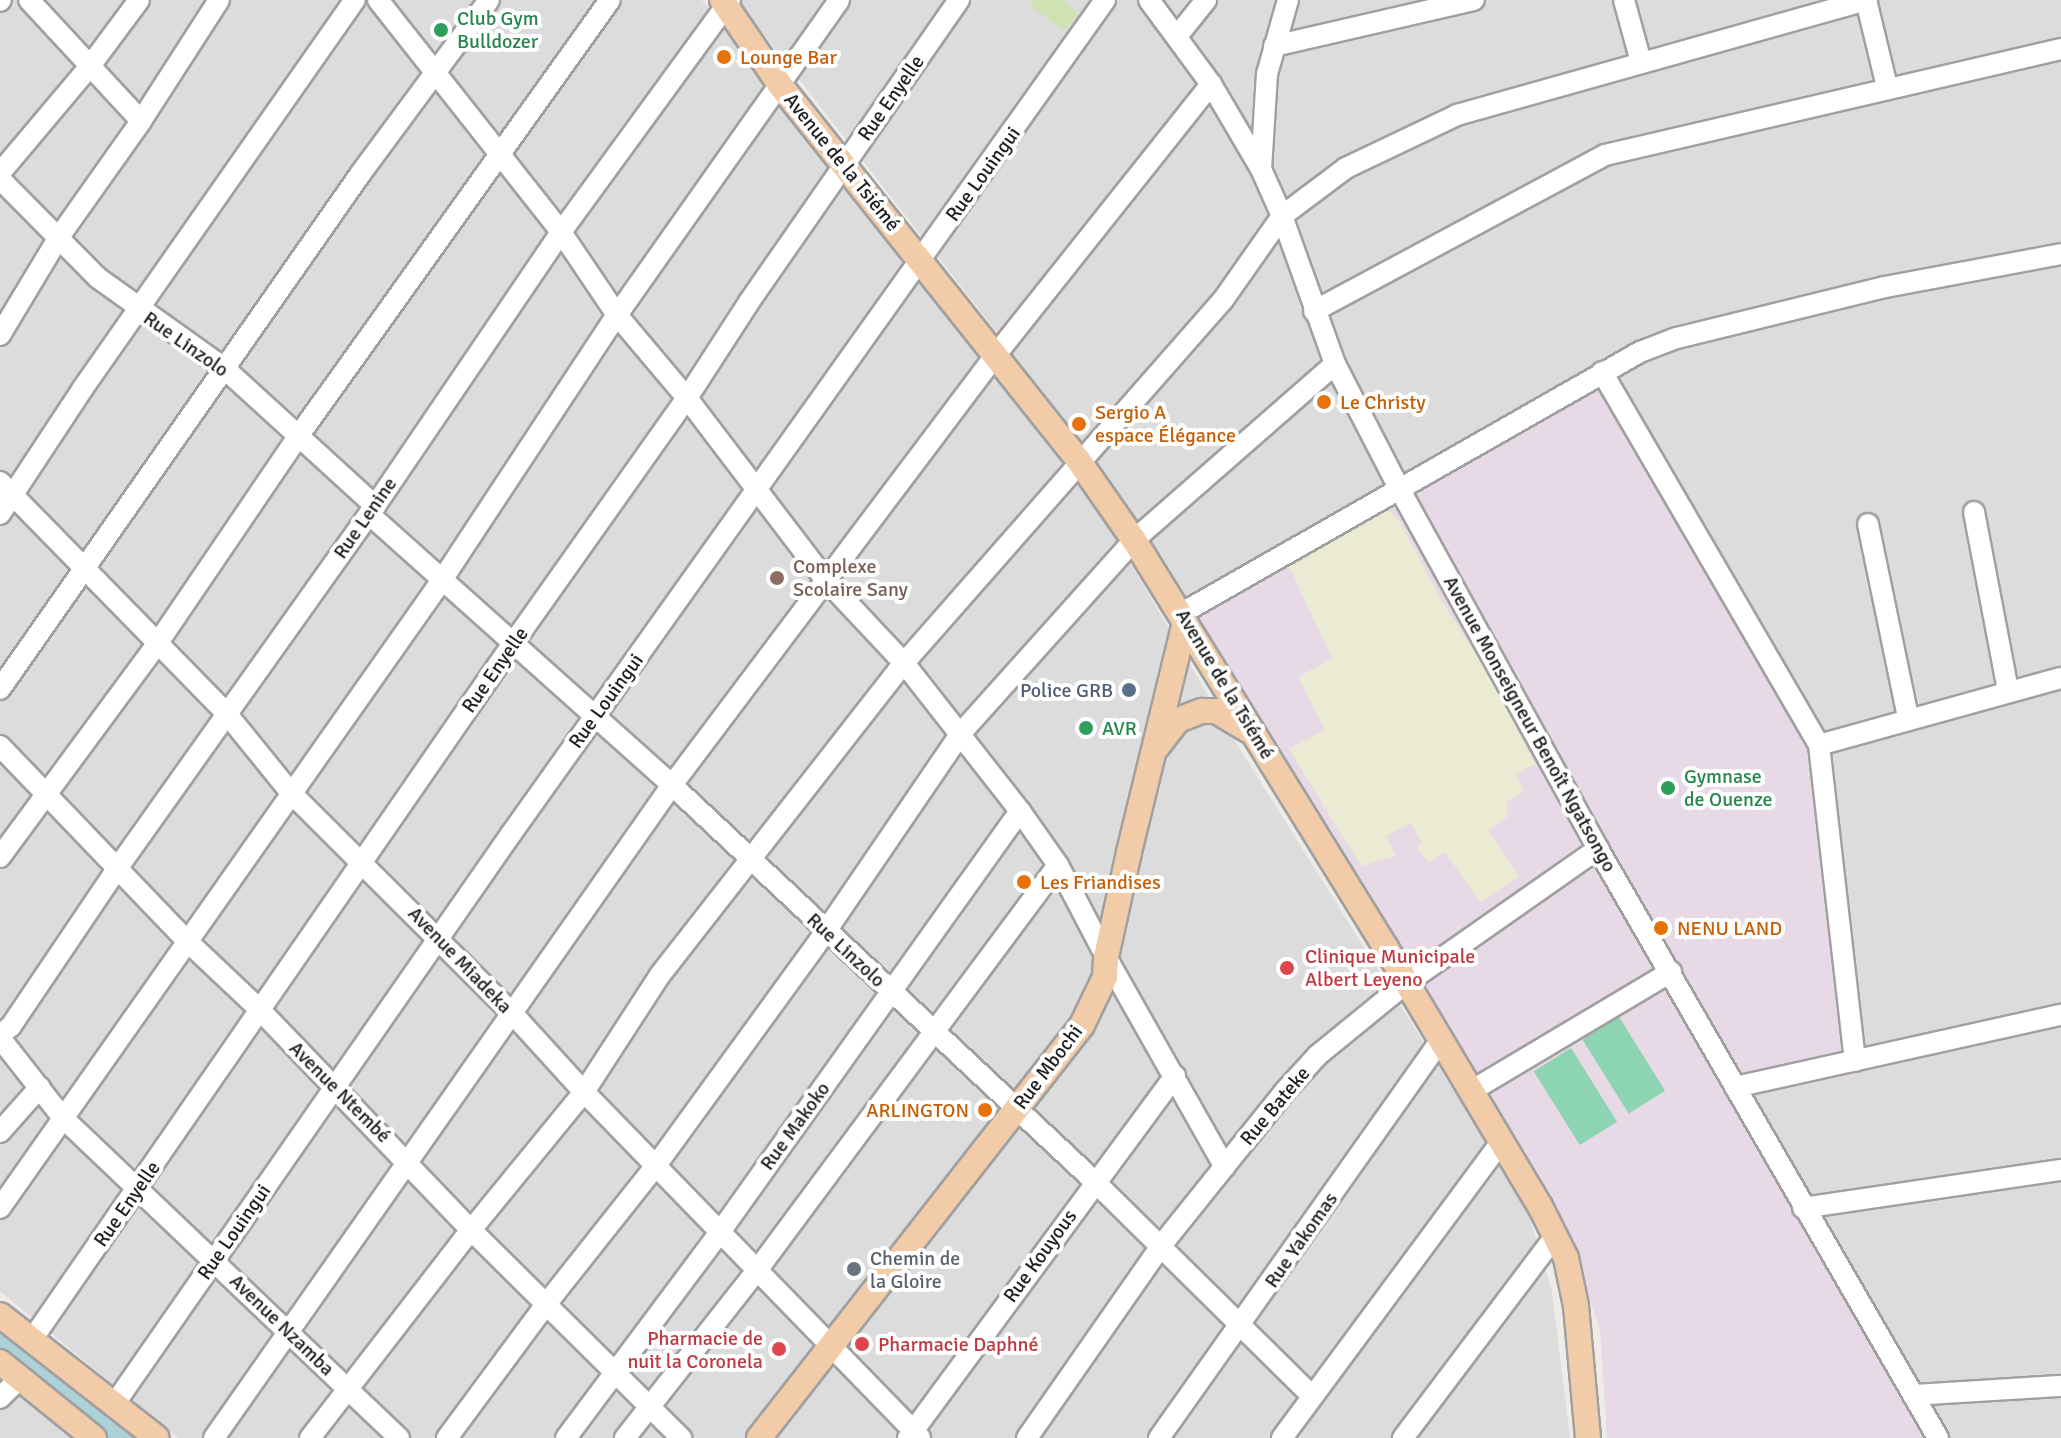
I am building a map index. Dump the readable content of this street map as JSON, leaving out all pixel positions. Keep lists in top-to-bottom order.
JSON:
{
  "streets": {
    "main road": ["Avenue de la Tsiémé", "Rue Mbochi"],
    "street": [
      "Rue Enyelle",
      "Rue Louingui",
      "Rue Linzolo",
      "Rue Lenine",
      "Avenue Monseigneur Benoît Ngatsongo",
      "Avenue Miadeka",
      "Avenue Ntembé",
      "Rue Bateke",
      "Rue Makoko",
      "Rue Yakomas",
      "Rue Kouyous",
      "Avenue Nzamba"
    ]
  },
  "crossings": [
    ["Rue Enyelle", "Avenue de la Tsiémé"],
    ["Rue Enyelle", "Rue Linzolo"],
    ["Rue Enyelle", "Avenue Miadeka"],
    ["Rue Enyelle", "Avenue Ntembé"],
    ["Rue Enyelle", "Avenue Nzamba"],
    ["Avenue de la Tsiémé", "Rue Louingui"],
    ["Avenue de la Tsiémé", "Rue Lenine"],
    ["Avenue de la Tsiémé", "Rue Mbochi"],
    ["Avenue de la Tsiémé", "Rue Bateke"],
    ["Avenue de la Tsiémé", "Rue Yakomas"],
    ["Rue Louingui", "Rue Linzolo"],
    ["Rue Louingui", "Avenue Miadeka"],
    ["Rue Louingui", "Avenue Ntembé"],
    ["Rue Louingui", "Avenue Nzamba"],
    ["Rue Linzolo", "Rue Lenine"],
    ["Rue Linzolo", "Rue Mbochi"],
    ["Rue Linzolo", "Rue Bateke"],
    ["Rue Linzolo", "Rue Makoko"],
    ["Rue Linzolo", "Rue Yakomas"],
    ["Rue Linzolo", "Rue Kouyous"],
    ["Rue Lenine", "Avenue Miadeka"],
    ["Rue Lenine", "Avenue Ntembé"],
    ["Rue Lenine", "Avenue Nzamba"],
    ["Avenue Monseigneur Benoît Ngatsongo", "Rue Bateke"],
    ["Avenue Miadeka", "Rue Mbochi"],
    ["Avenue Miadeka", "Rue Makoko"],
    ["Avenue Miadeka", "Rue Kouyous"],
    ["Avenue Ntembé", "Rue Makoko"]
  ],
  "places": [
    "Club Gym Bulldozer",
    "Lounge Bar",
    "Le Christy",
    "Sergio A espace Élégance",
    "Complexe Scolaire Sany",
    "Police GRB",
    "AVR",
    "Gymnase de Ouenze",
    "Les Friandises",
    "NENU LAND",
    "Clinique Municipale Albert Leyeno",
    "ARLINGTON",
    "Chemin de la Gloire",
    "Pharmacie Daphné",
    "Pharmacie de nuit la Coronela"
  ]
}
